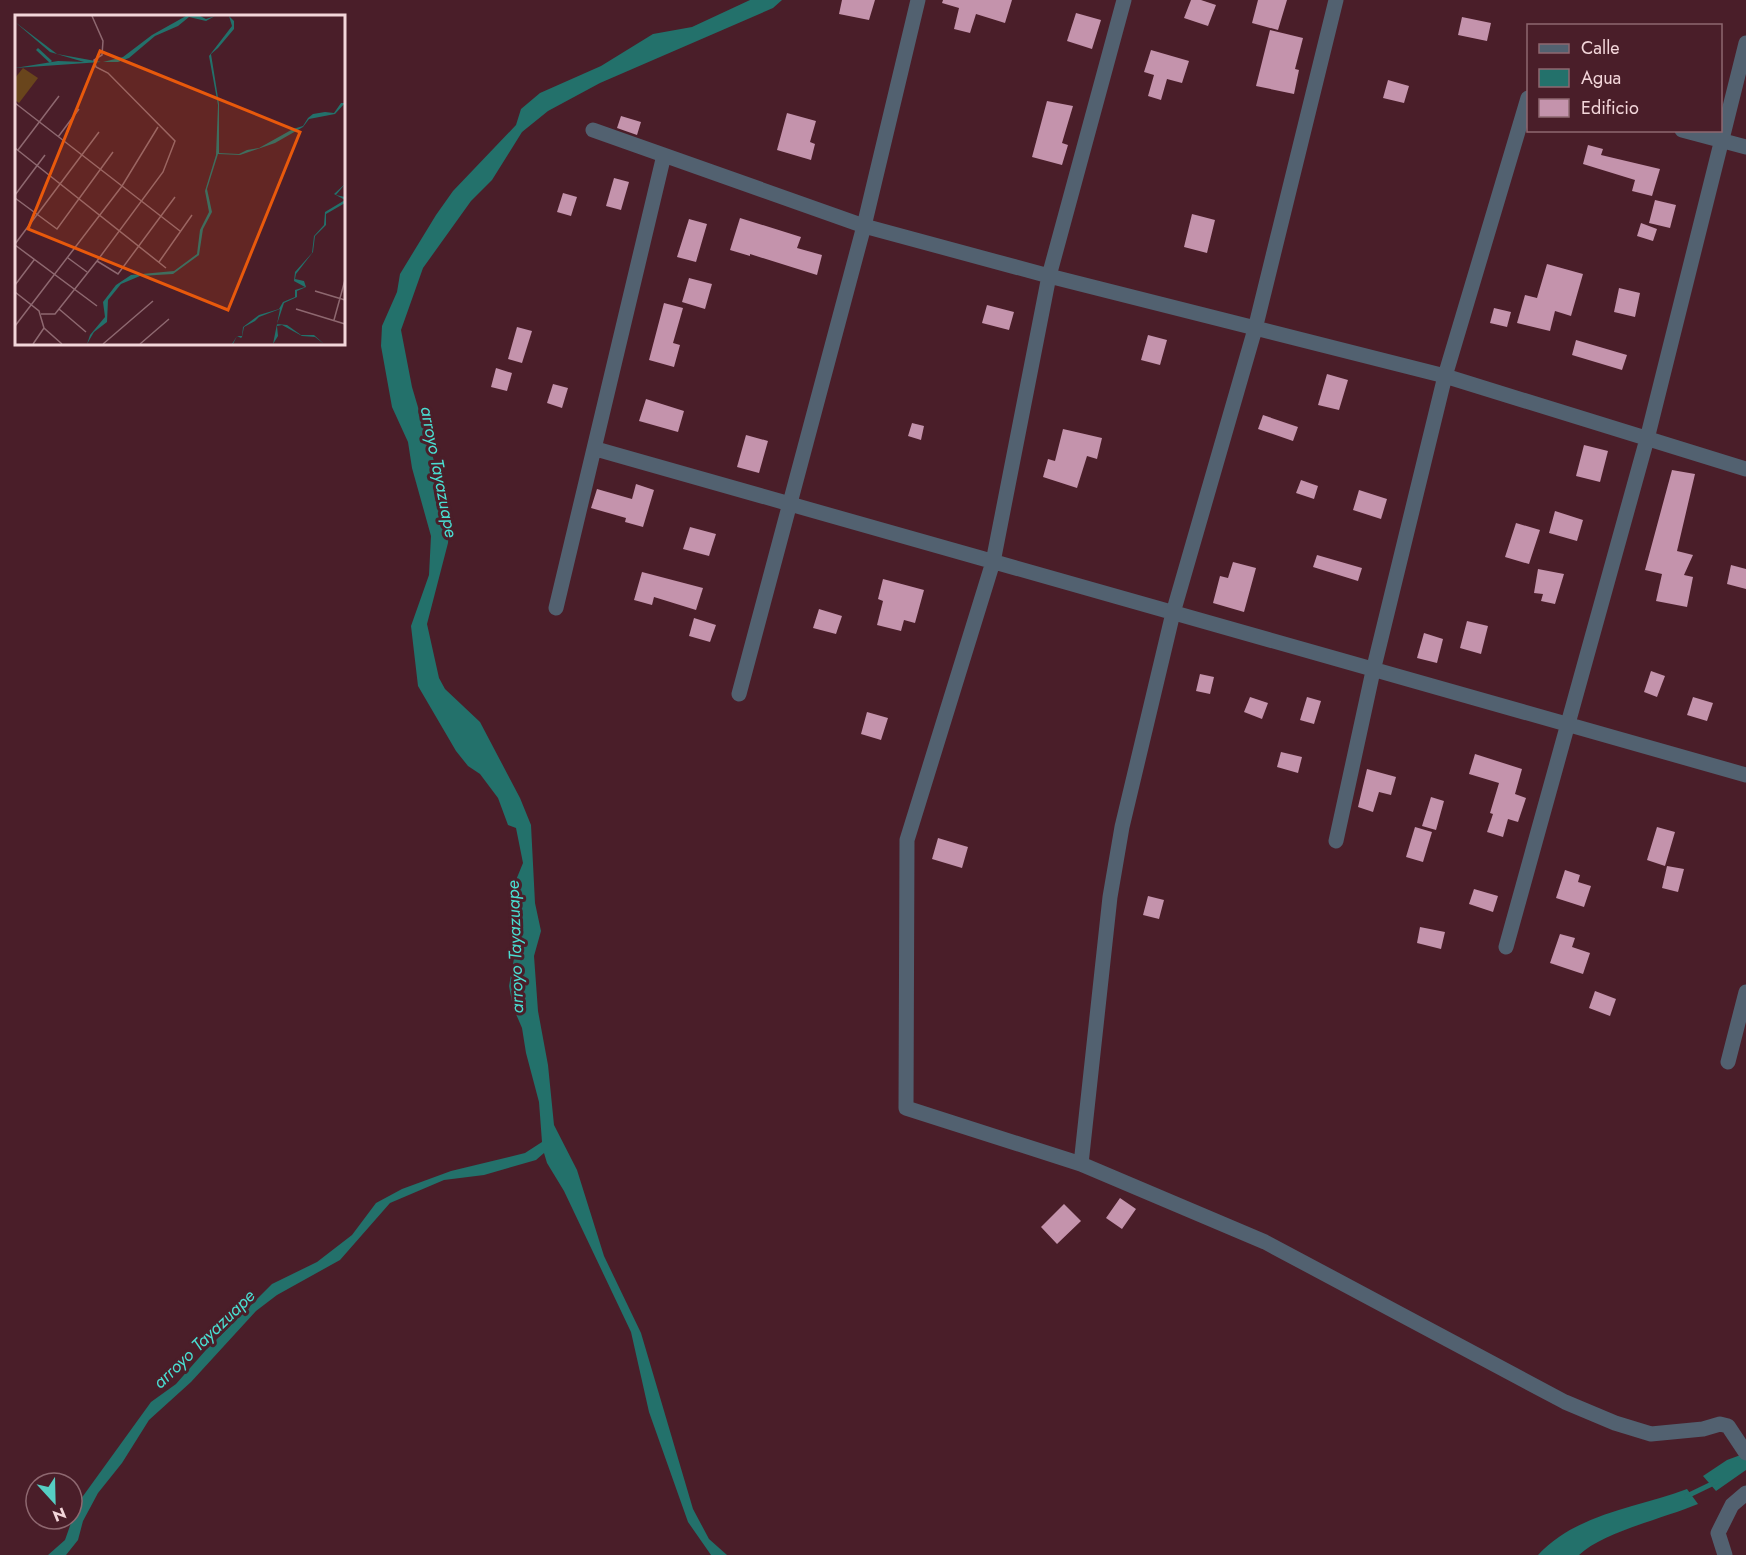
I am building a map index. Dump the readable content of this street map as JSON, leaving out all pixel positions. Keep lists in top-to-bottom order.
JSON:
{
  "water": ["arroyo Tayazuape"],
  "legend": ["Calle", "Agua", "Edificio"],
  "north": "bottom"
}
